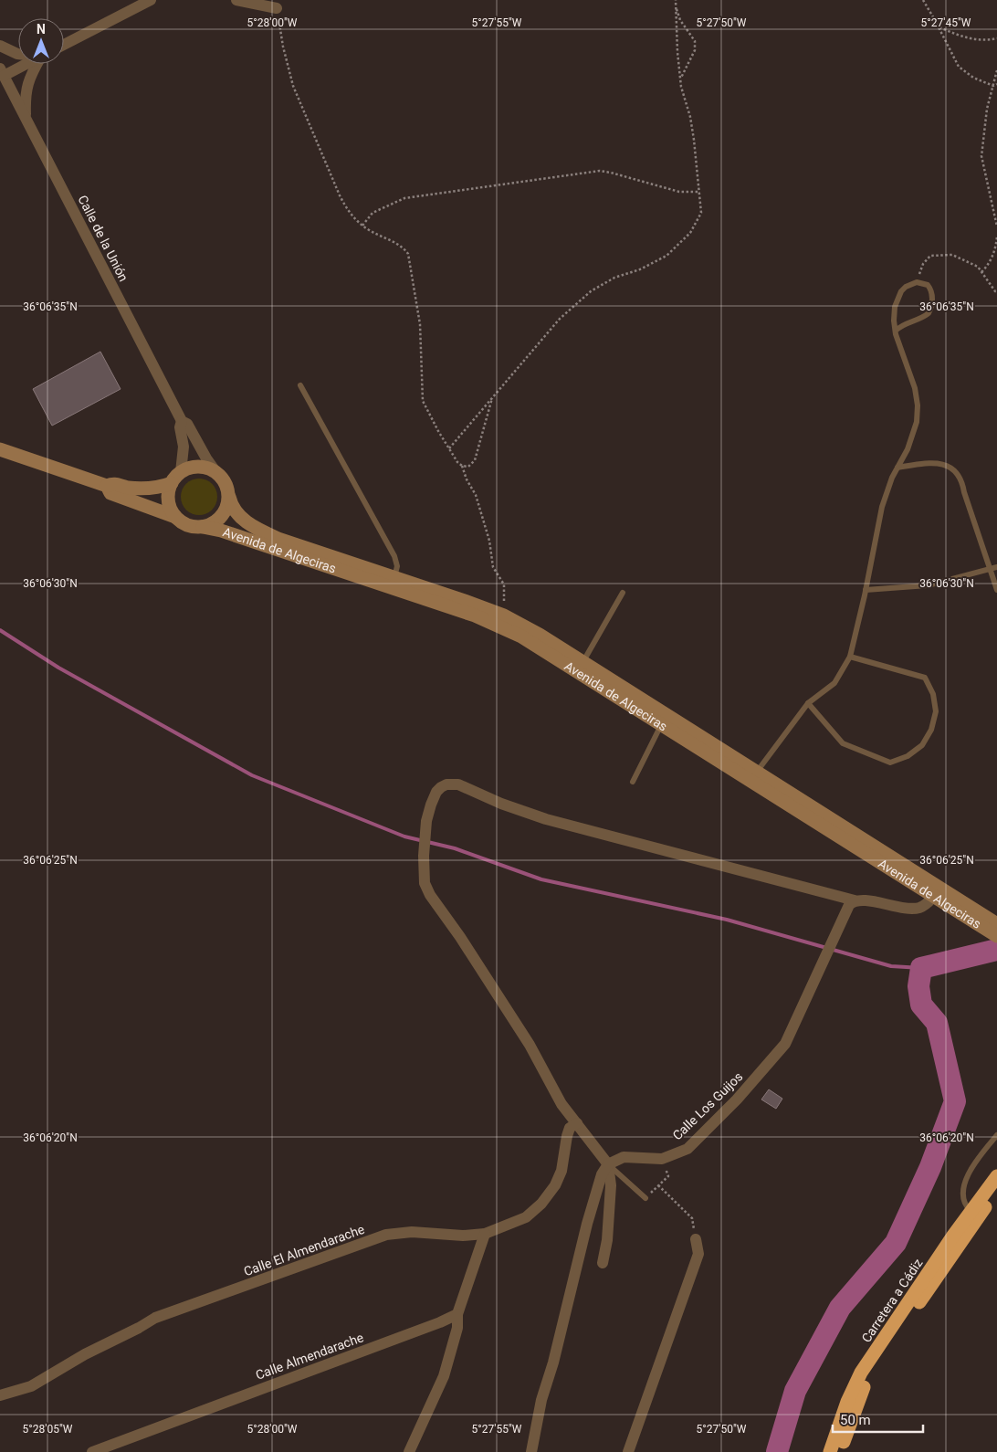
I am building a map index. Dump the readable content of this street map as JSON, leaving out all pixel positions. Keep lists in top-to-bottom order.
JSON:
{
  "streets": {
    "highway": ["Carretera a Cádiz"],
    "street": [
      "Calle de la Unión",
      "Avenida de Algeciras",
      "Calle Los Guijos",
      "Calle El Almendarache",
      "Calle Almendarache"
    ]
  },
  "crossings": [
    ["Calle de la Unión", "Avenida de Algeciras"]
  ],
  "scale_bar": "50 m",
  "north": "top",
  "coordinates": [
    "5°28'00\"W",
    "5°27'55\"W",
    "5°27'50\"W",
    "5°27'45\"W",
    "36°06'35\"N",
    "36°06'30\"N",
    "36°06'25\"N",
    "36°06'20\"N",
    "5°28'05\"W"
  ]
}
